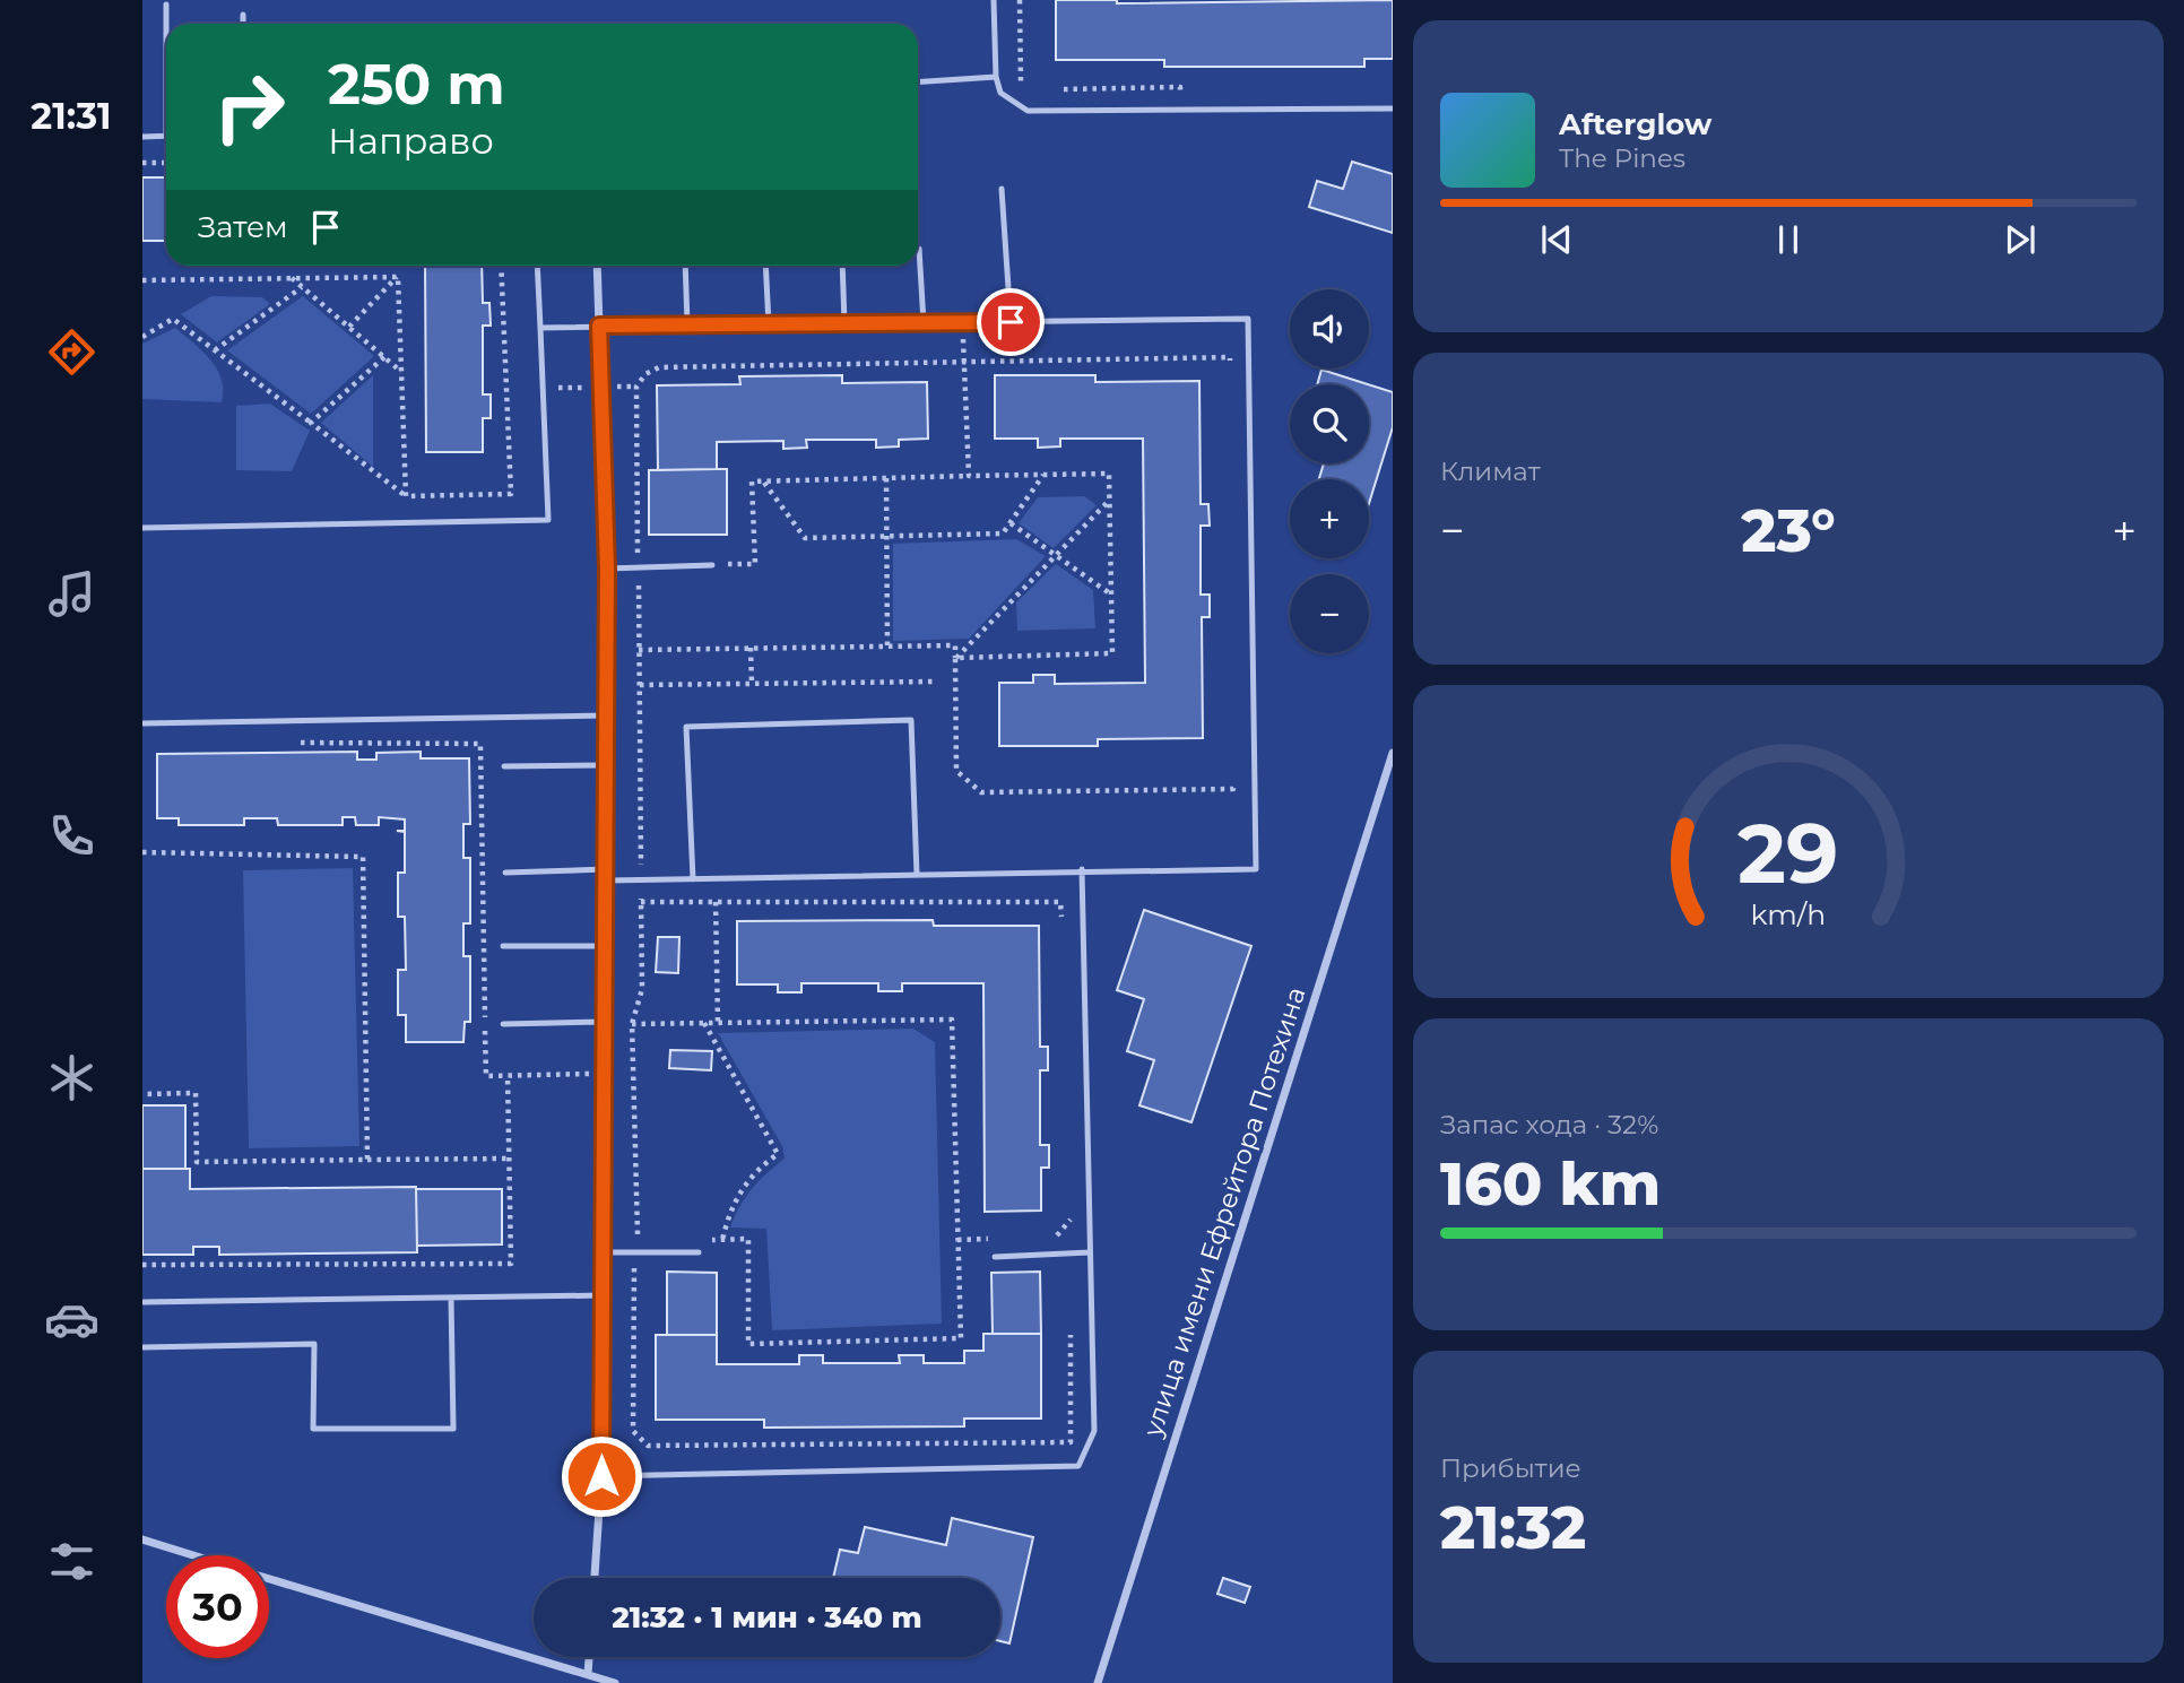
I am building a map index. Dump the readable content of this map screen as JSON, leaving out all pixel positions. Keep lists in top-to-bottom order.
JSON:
{
  "streets": {
    "street": ["улица имени Ефрейтора Потехина"]
  },
  "page": {
    "tabs": "21:31",
    "turn": ["250 m", "Направо"],
    "song": ["Afterglow", "The Pines"],
    "then": "Затем",
    "map_buttons": ["+", "−"],
    "tile": [
      "Климат",
      ["Запас хода · 32%", "160 km"],
      ["Прибытие", "21:32"]
    ],
    "heat": ["−", "23°", "+"],
    "limit": "30",
    "trip": "21:32 · 1 мин · 340 m",
    "gauge": ["29", "km/h"]
  }
}
